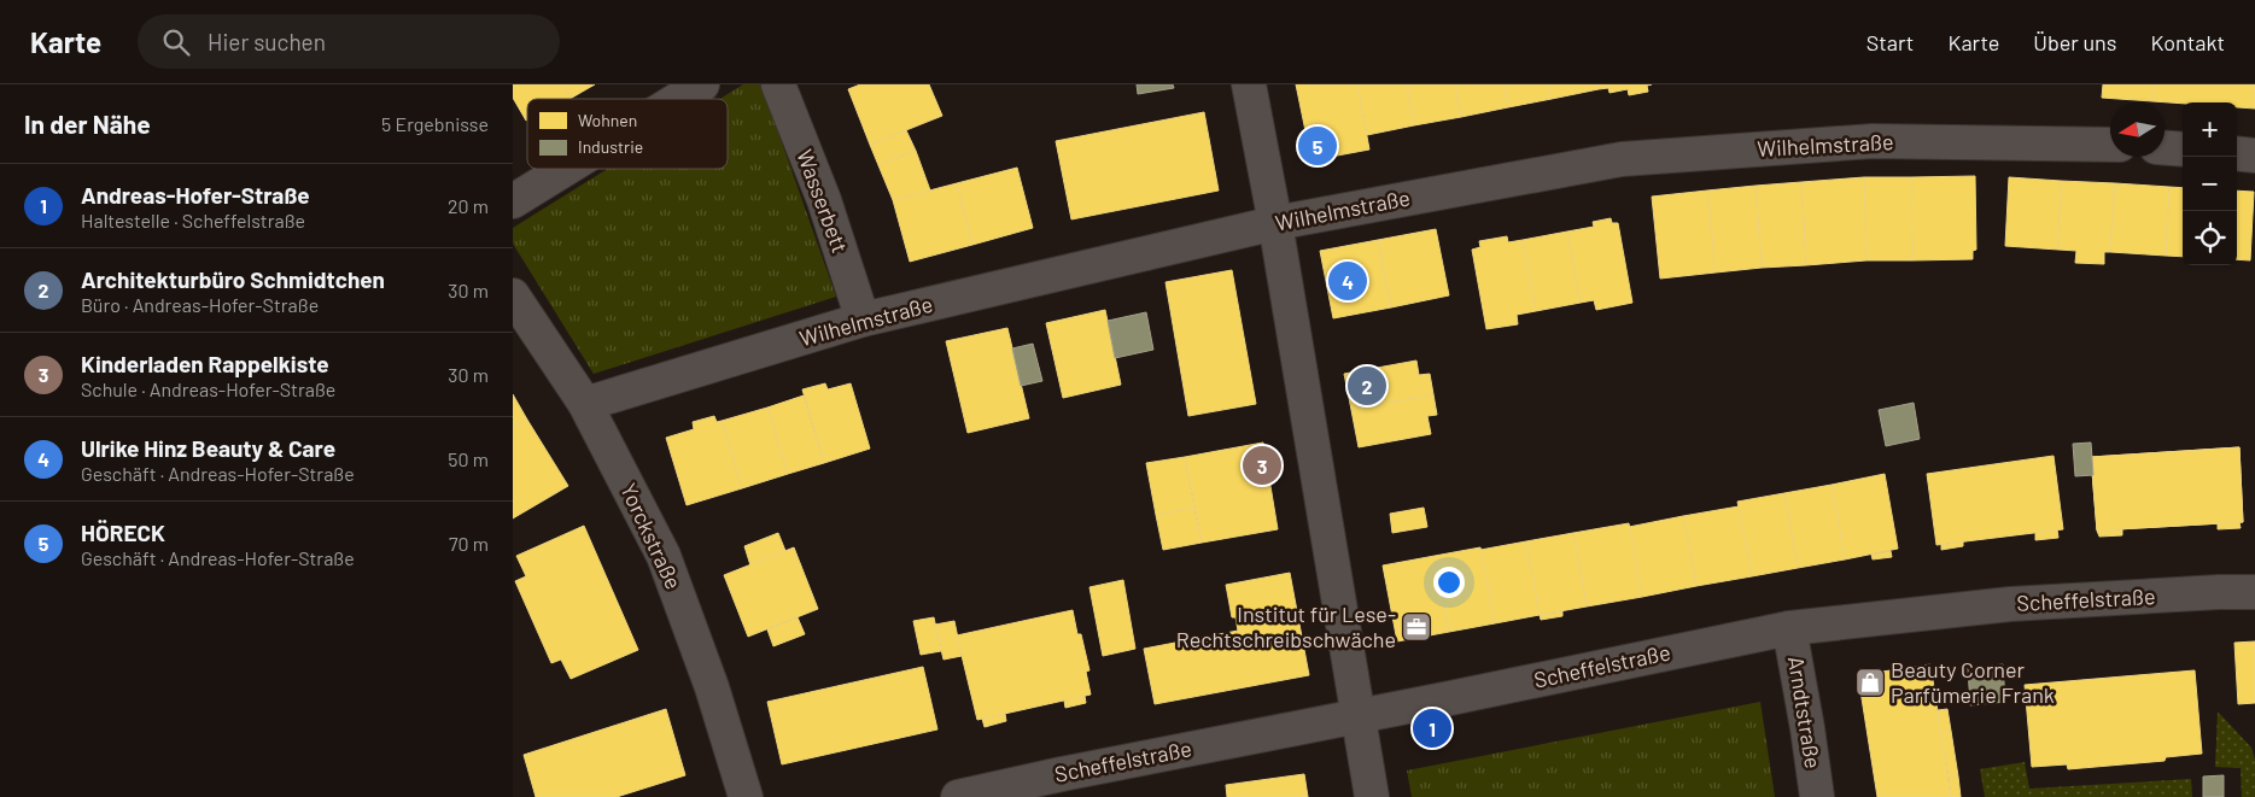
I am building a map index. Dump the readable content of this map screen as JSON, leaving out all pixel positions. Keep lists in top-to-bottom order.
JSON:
{
  "streets": {
    "street": [
      "Wilhelmstraße",
      "Wasserbett",
      "Yorckstraße",
      "Scheffelstraße",
      "Arndtstraße"
    ]
  },
  "crossings": [
    ["Wilhelmstraße", "Wasserbett"],
    ["Wilhelmstraße", "Yorckstraße"],
    ["Scheffelstraße", "Arndtstraße"]
  ],
  "places": {
    "office": ["Institut für Lese- Rechtschreibschwäche"],
    "shop": ["Beauty Corner Parfümerie Frank"]
  },
  "legend": ["Wohnen", "Industrie"],
  "north": "left",
  "page": {
    "header": "Karte",
    "search": "Hier suchen",
    "nav": [
      "Start",
      "Karte",
      "Über uns",
      "Kontakt"
    ],
    "heading": ["In der Nähe", "5 Ergebnisse"],
    "map_buttons": ["+", "−"],
    "pins": [
      "5",
      "4",
      "2",
      "3",
      "1"
    ],
    "list": [
      {
        "mark": "1",
        "name": "Andreas-Hofer-Straße",
        "note": "Haltestelle · Scheffelstraße",
        "value": "20 m"
      },
      {
        "mark": "2",
        "name": "Architekturbüro Schmidtchen",
        "note": "Büro · Andreas-Hofer-Straße",
        "value": "30 m"
      },
      {
        "mark": "3",
        "name": "Kinderladen Rappelkiste",
        "note": "Schule · Andreas-Hofer-Straße",
        "value": "30 m"
      },
      {
        "mark": "4",
        "name": "Ulrike Hinz Beauty & Care",
        "note": "Geschäft · Andreas-Hofer-Straße",
        "value": "50 m"
      },
      {
        "mark": "5",
        "name": "HÖRECK",
        "note": "Geschäft · Andreas-Hofer-Straße",
        "value": "70 m"
      }
    ]
  }
}
